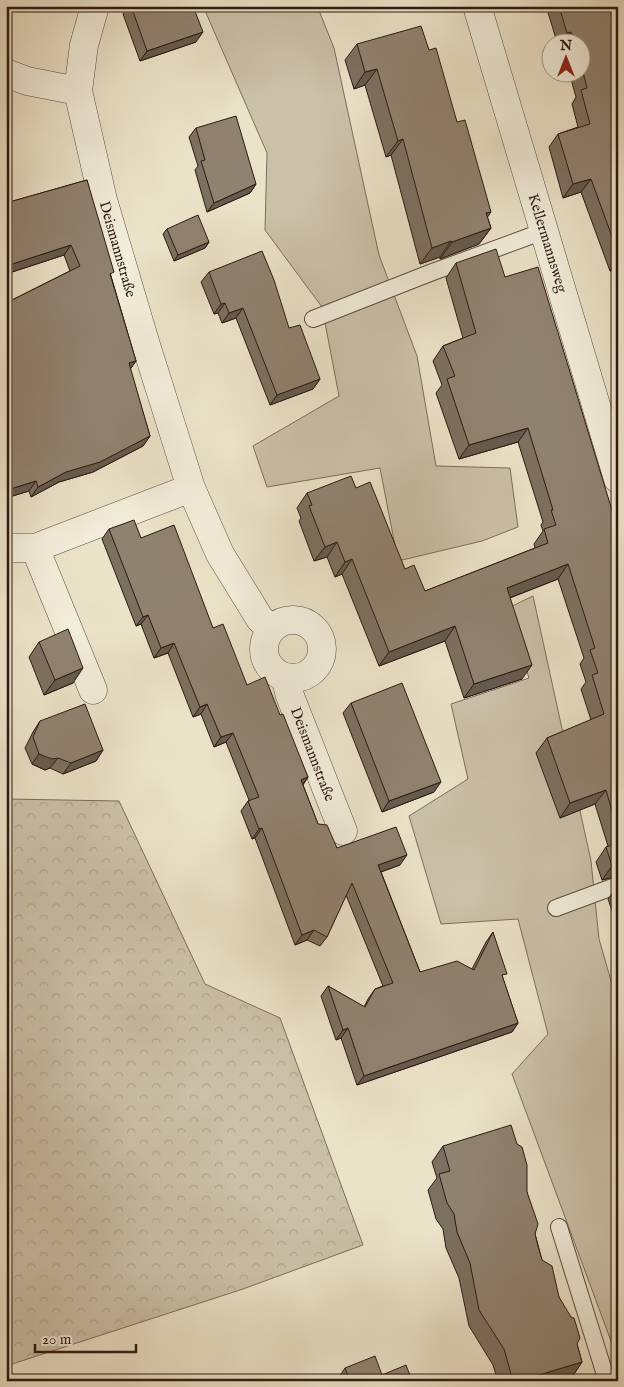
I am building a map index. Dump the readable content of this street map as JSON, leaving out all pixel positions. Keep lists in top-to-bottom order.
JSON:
{
  "streets": {
    "street": ["Kellermannsweg", "Deismannstraße"]
  },
  "scale_bar": "20 m",
  "north": "top"
}
